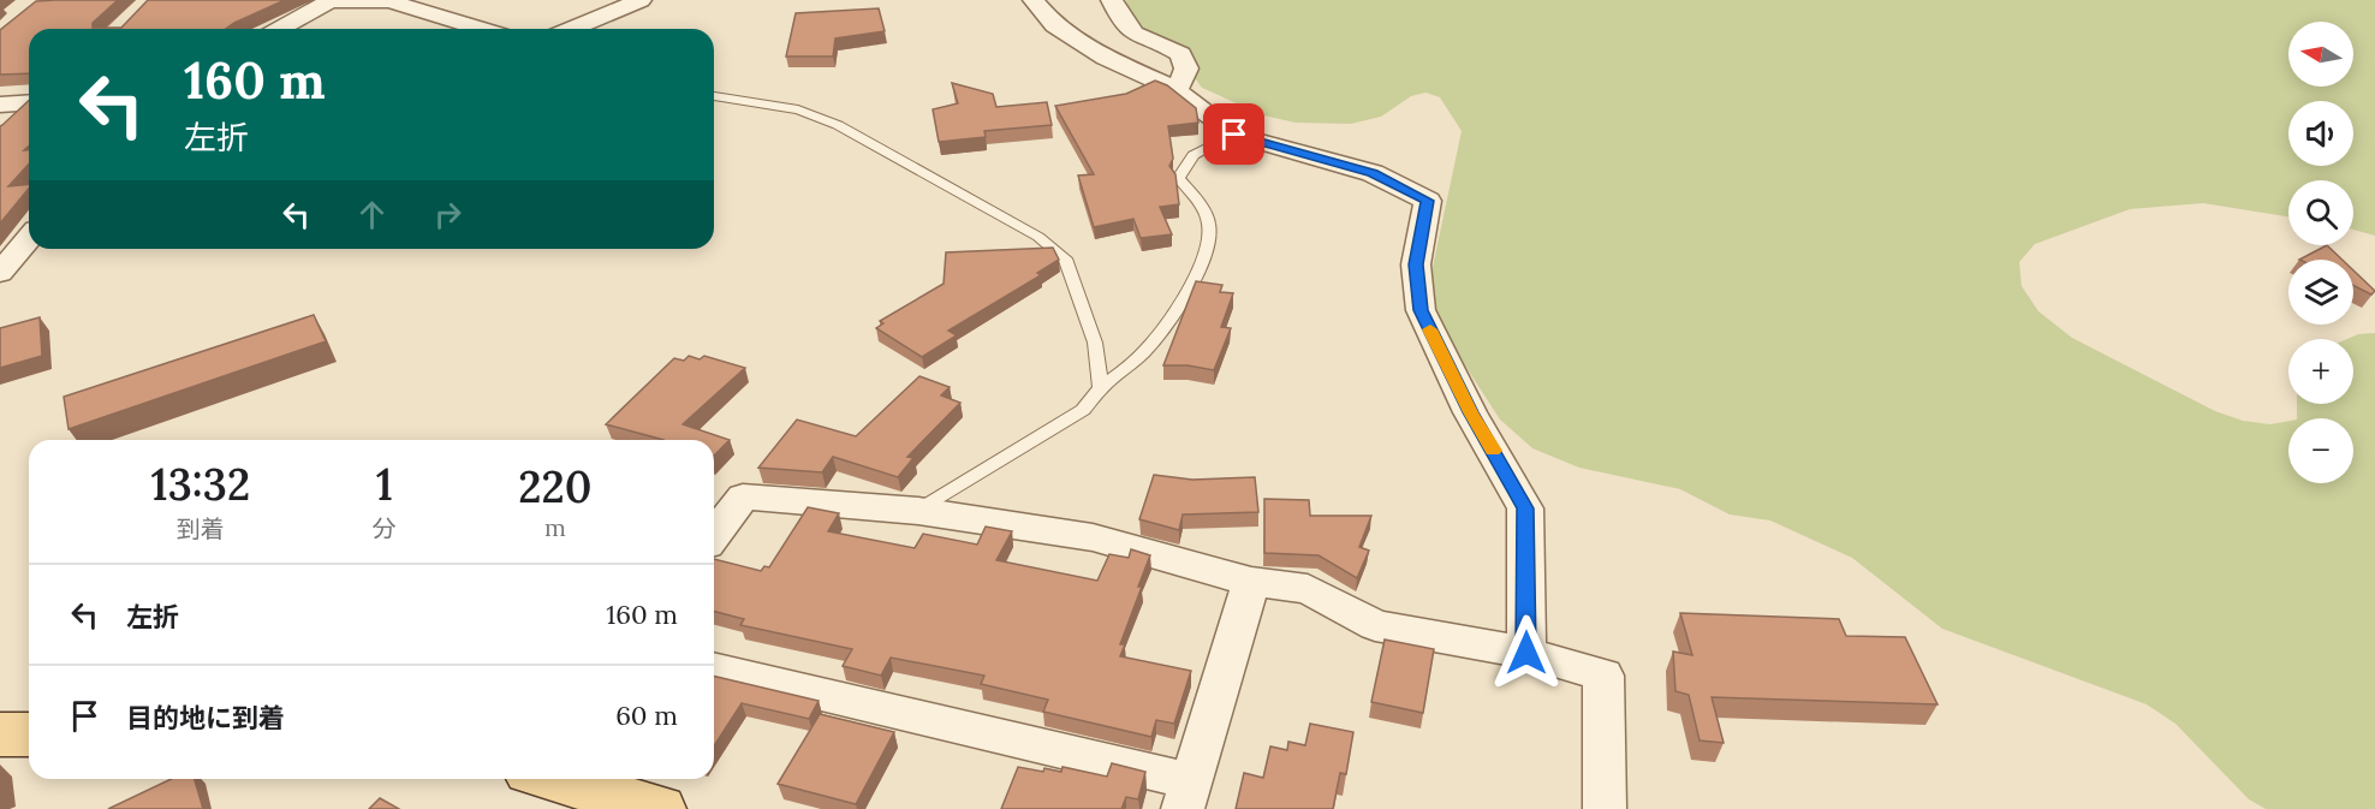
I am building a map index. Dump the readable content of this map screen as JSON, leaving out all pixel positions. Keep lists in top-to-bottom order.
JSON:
{
  "north": "left",
  "page": {
    "map_buttons": ["+", "−"],
    "turn": ["160 m", "左折"],
    "eta": [
      "13:32",
      "到着",
      "1",
      "分",
      "220",
      "m"
    ],
    "list": [
      {
        "name": "左折",
        "value": "160 m"
      },
      {
        "name": "目的地に到着",
        "value": "60 m"
      }
    ]
  }
}
